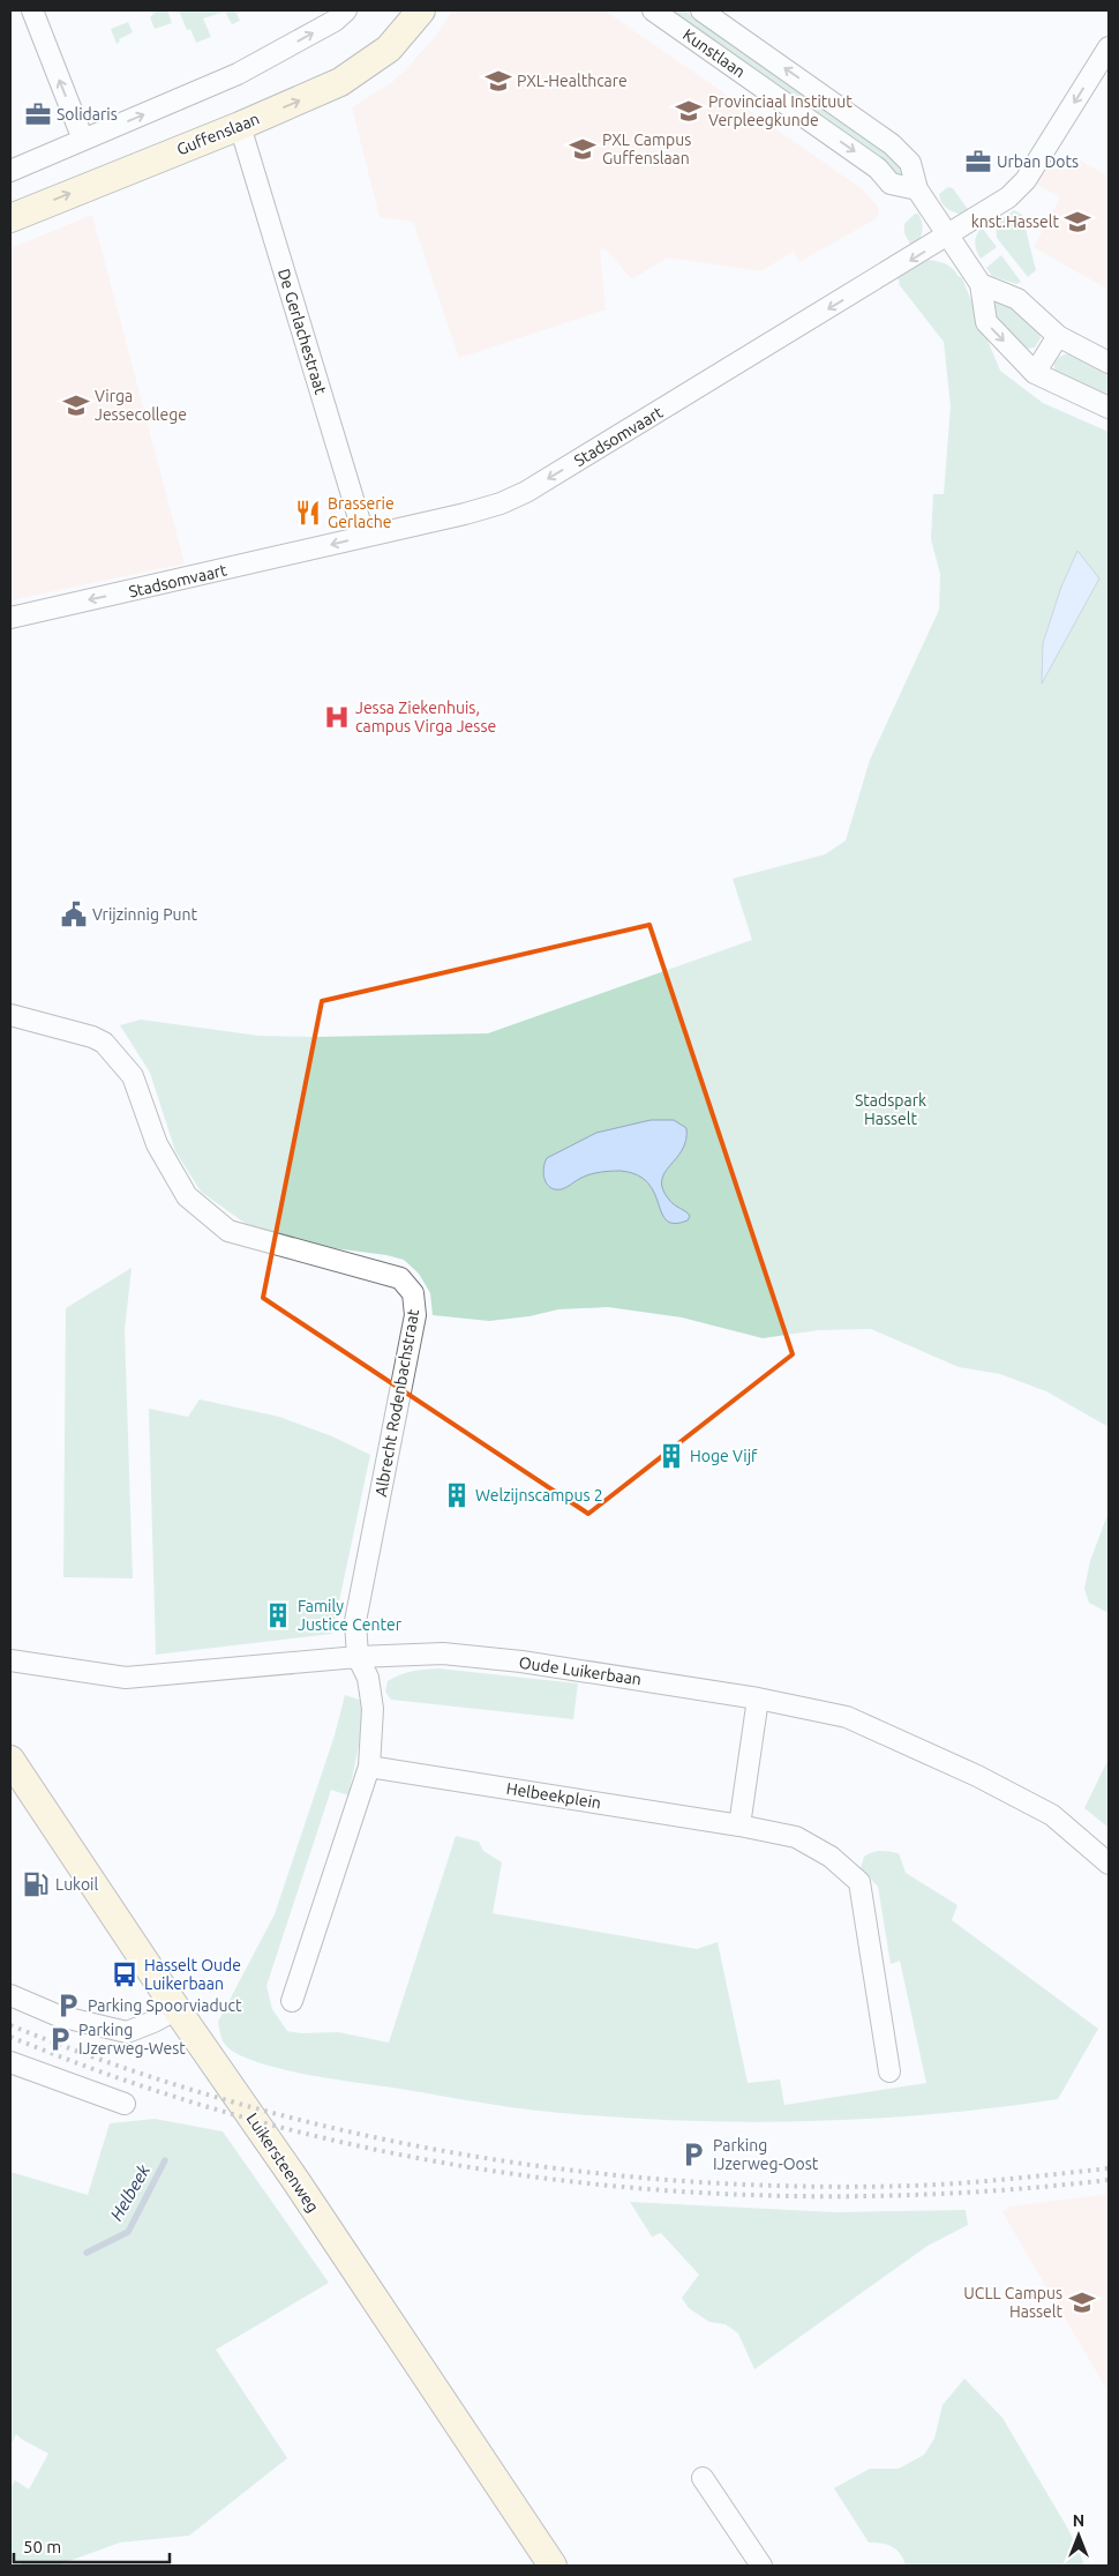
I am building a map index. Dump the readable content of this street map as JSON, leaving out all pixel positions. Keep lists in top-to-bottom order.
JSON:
{
  "streets": {
    "main road": ["Guffenslaan", "Luikersteenweg"],
    "street": [
      "Kunstlaan",
      "De Gerlachestraat",
      "Stadsomvaart",
      "Albrecht Rodenbachstraat",
      "Oude Luikerbaan",
      "Helbeekplein"
    ]
  },
  "crossings": [
    ["Kunstlaan", "Stadsomvaart"],
    ["Guffenslaan", "De Gerlachestraat"],
    ["De Gerlachestraat", "Stadsomvaart"],
    ["Albrecht Rodenbachstraat", "Oude Luikerbaan"]
  ],
  "one_way": ["Guffenslaan", "Stadsomvaart"],
  "water": ["Helbeek"],
  "parks": ["Stadspark Hasselt"],
  "places": {
    "school or university": [
      "PXL-Healthcare",
      "Provinciaal Instituut Verpleegkunde",
      "PXL Campus Guffenslaan",
      "knst.Hasselt",
      "Virga Jessecollege",
      "UCLL Campus Hasselt"
    ],
    "office": ["Solidaris", "Urban Dots"],
    "restaurant": ["Brasserie Gerlache"],
    "hospital": ["Jessa Ziekenhuis, campus Virga Jesse"],
    "public building": ["Vrijzinnig Punt"],
    "building": ["Hoge Vijf", "Welzijnscampus 2", "Family Justice Center"],
    "fuel station": ["Lukoil"],
    "bus stop": ["Hasselt Oude Luikerbaan"],
    "parking": ["Parking Spoorviaduct", "Parking IJzerweg-West", "Parking IJzerweg-Oost"]
  },
  "scale_bar": "50 m",
  "north": "top"
}
